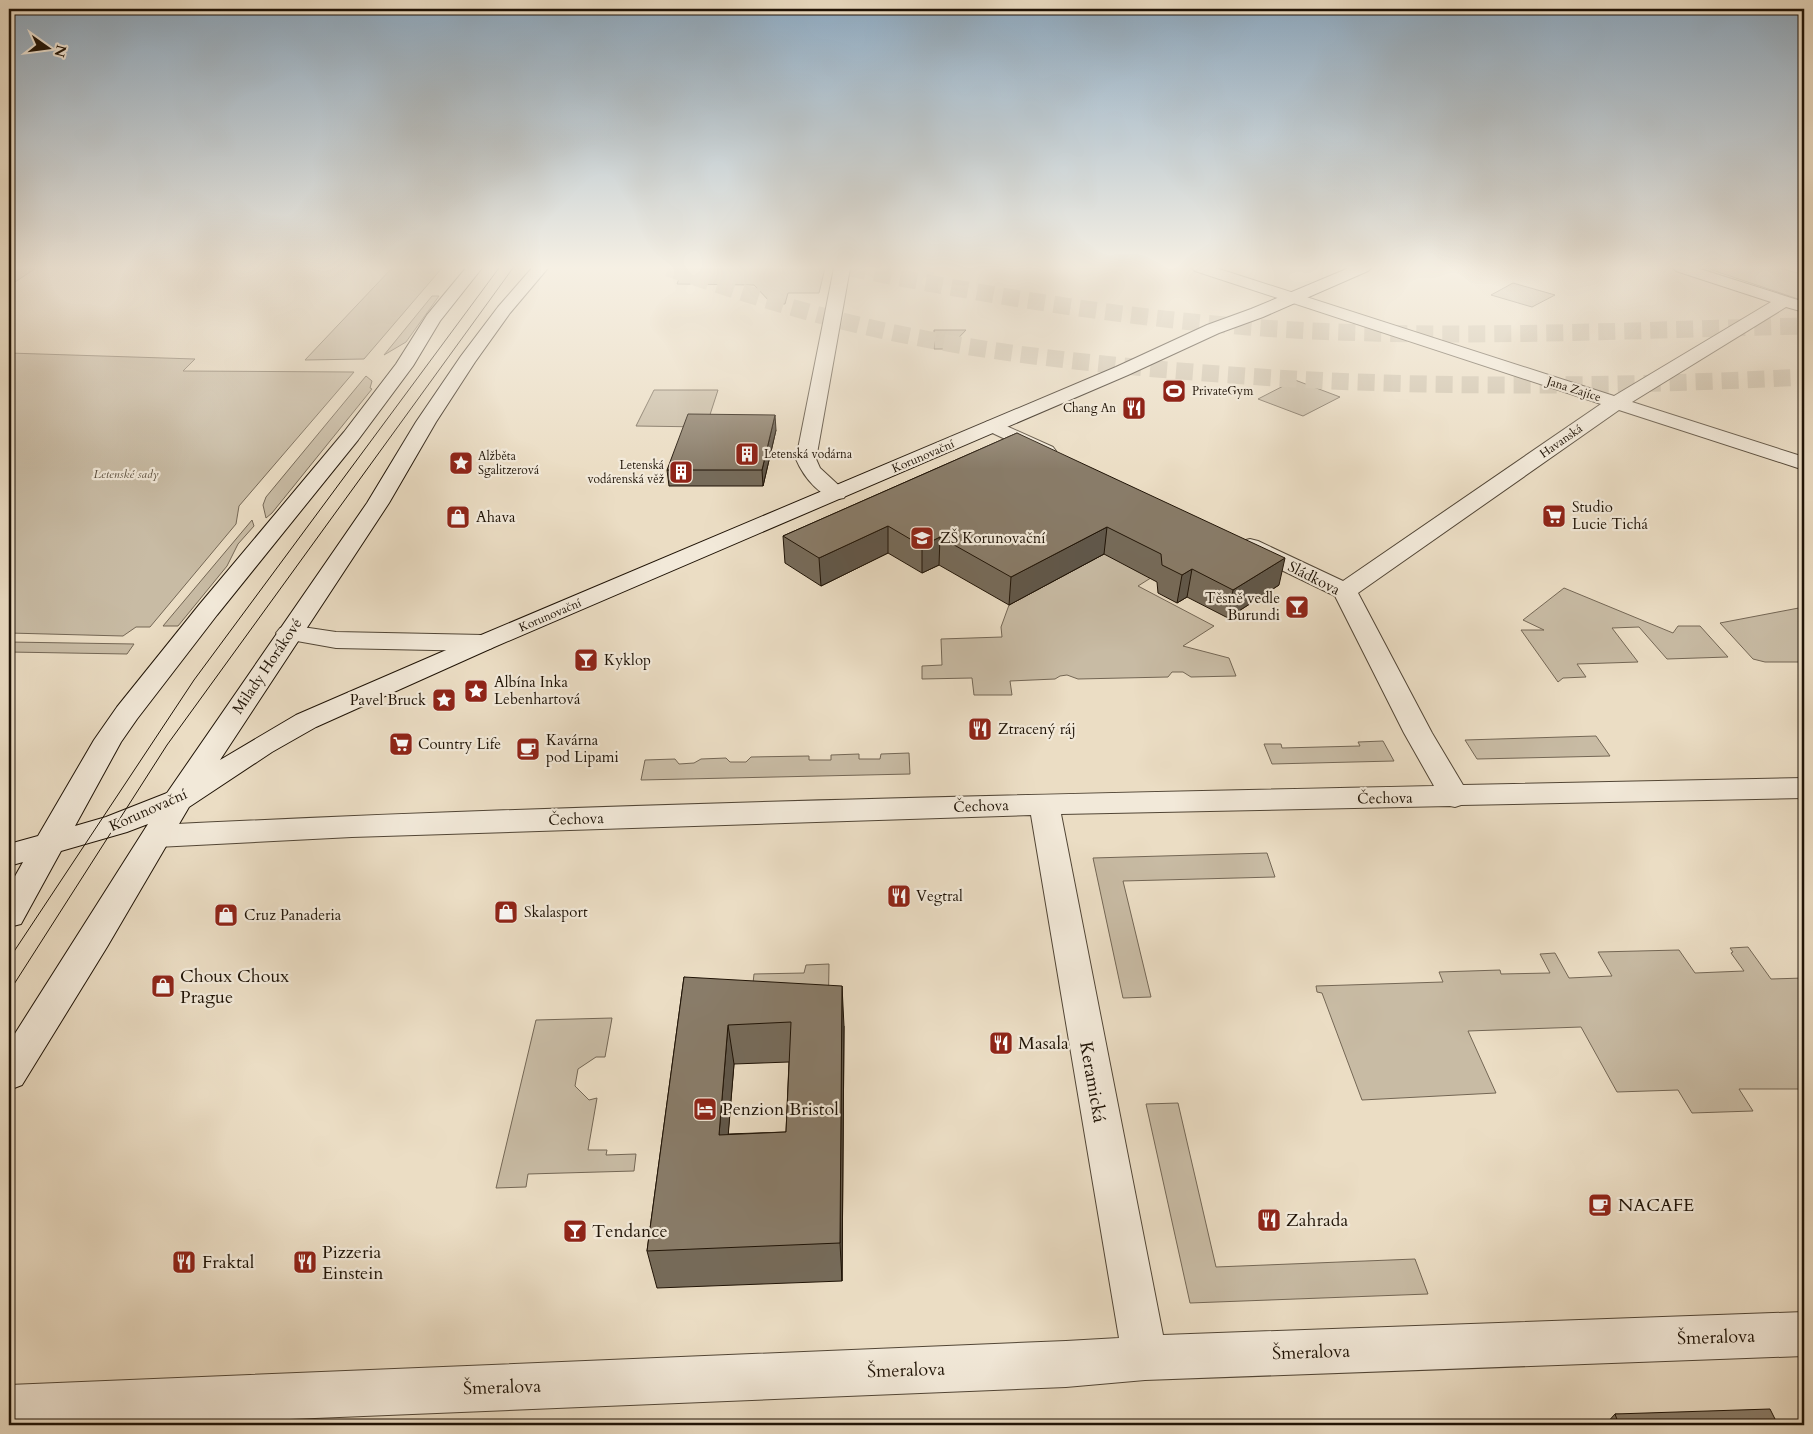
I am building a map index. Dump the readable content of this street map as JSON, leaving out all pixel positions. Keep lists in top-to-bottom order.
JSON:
{
  "streets": {
    "street": [
      "Jana Zajíce",
      "Havanská",
      "Korunovační",
      "Sládkova",
      "Milady Horákové",
      "Čechova",
      "Keramická",
      "Šmeralova"
    ]
  },
  "crossings": [
    ["Jana Zajíce", "Havanská"],
    ["Havanská", "Sládkova"],
    ["Korunovační", "Milady Horákové"],
    ["Sládkova", "Čechova"],
    ["Milady Horákové", "Čechova"],
    ["Čechova", "Keramická"],
    ["Keramická", "Šmeralova"]
  ],
  "parks": ["Letenské sady"],
  "places": {
    "sports": ["PrivateGym"],
    "restaurant": [
      "Chang An",
      "Ztracený ráj",
      "Vegtral",
      "Masala",
      "Zahrada",
      "Fraktal",
      "Pizzeria Einstein"
    ],
    "building": ["Letenská vodárna", "Letenská vodárenská věž"],
    "place": ["Alžběta Sgalitzerová", "Albína Inka Lebenhartová", "Pavel Bruck"],
    "supermarket": ["Studio Lucie Tichá", "Country Life"],
    "shop": [
      "Ahava",
      "Skalasport",
      "Cruz Panaderia",
      "Choux Choux Prague"
    ],
    "school or university": ["ZŠ Korunovační"],
    "bar": ["Těsně vedle Burundi", "Kyklop", "Tendance"],
    "cafe": ["Kavárna pod Lipami", "NACAFE"],
    "hotel": ["Penzion Bristol"]
  },
  "north": "right"
}
